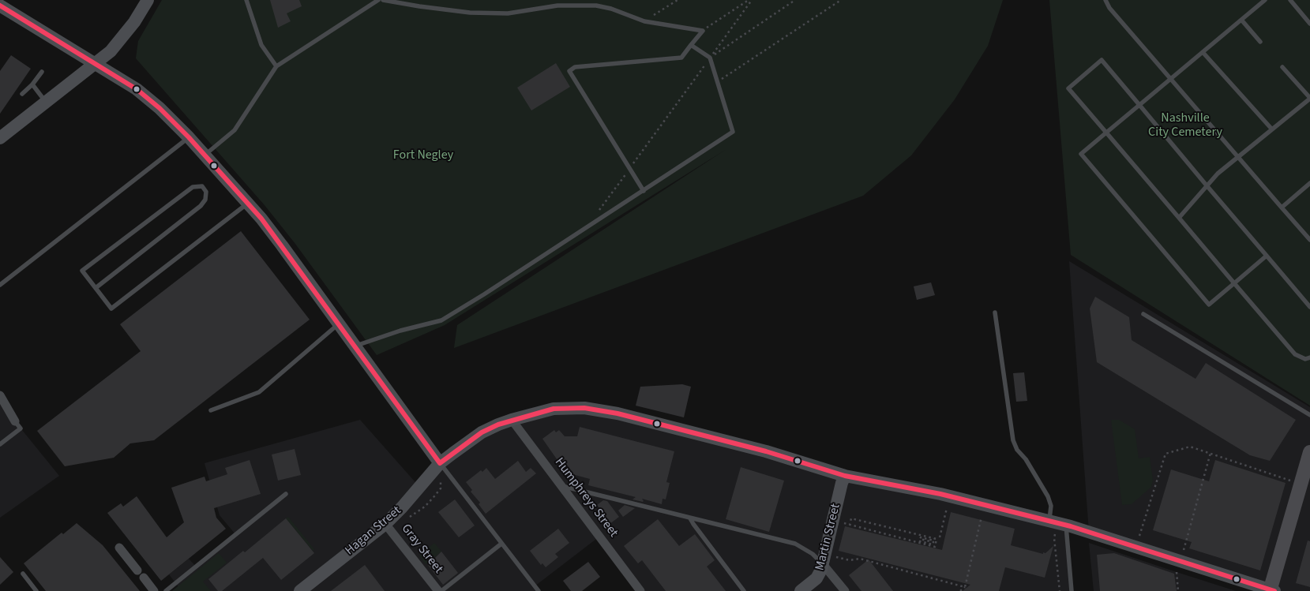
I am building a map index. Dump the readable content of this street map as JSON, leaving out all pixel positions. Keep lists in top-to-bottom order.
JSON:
{
  "streets": {
    "street": [
      "Humphreys Street",
      "Hagan Street",
      "Martin Street",
      "Gray Street"
    ]
  },
  "crossings": [
    ["Humphreys Street", "Hagan Street"],
    ["Hagan Street", "Martin Street"],
    ["Hagan Street", "Gray Street"]
  ],
  "parks": ["Nashville City Cemetery", "Fort Negley"]
}
